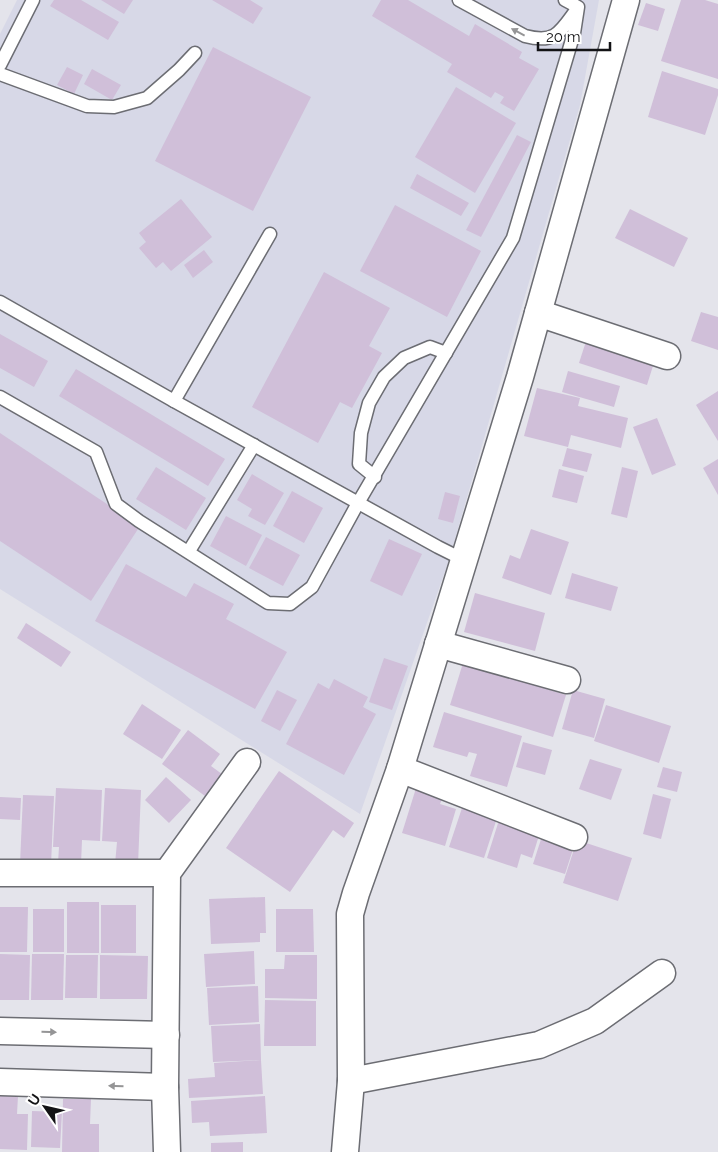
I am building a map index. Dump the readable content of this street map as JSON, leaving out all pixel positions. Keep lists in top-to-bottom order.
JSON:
{
  "scale_bar": "20 m",
  "north": "top left"
}
